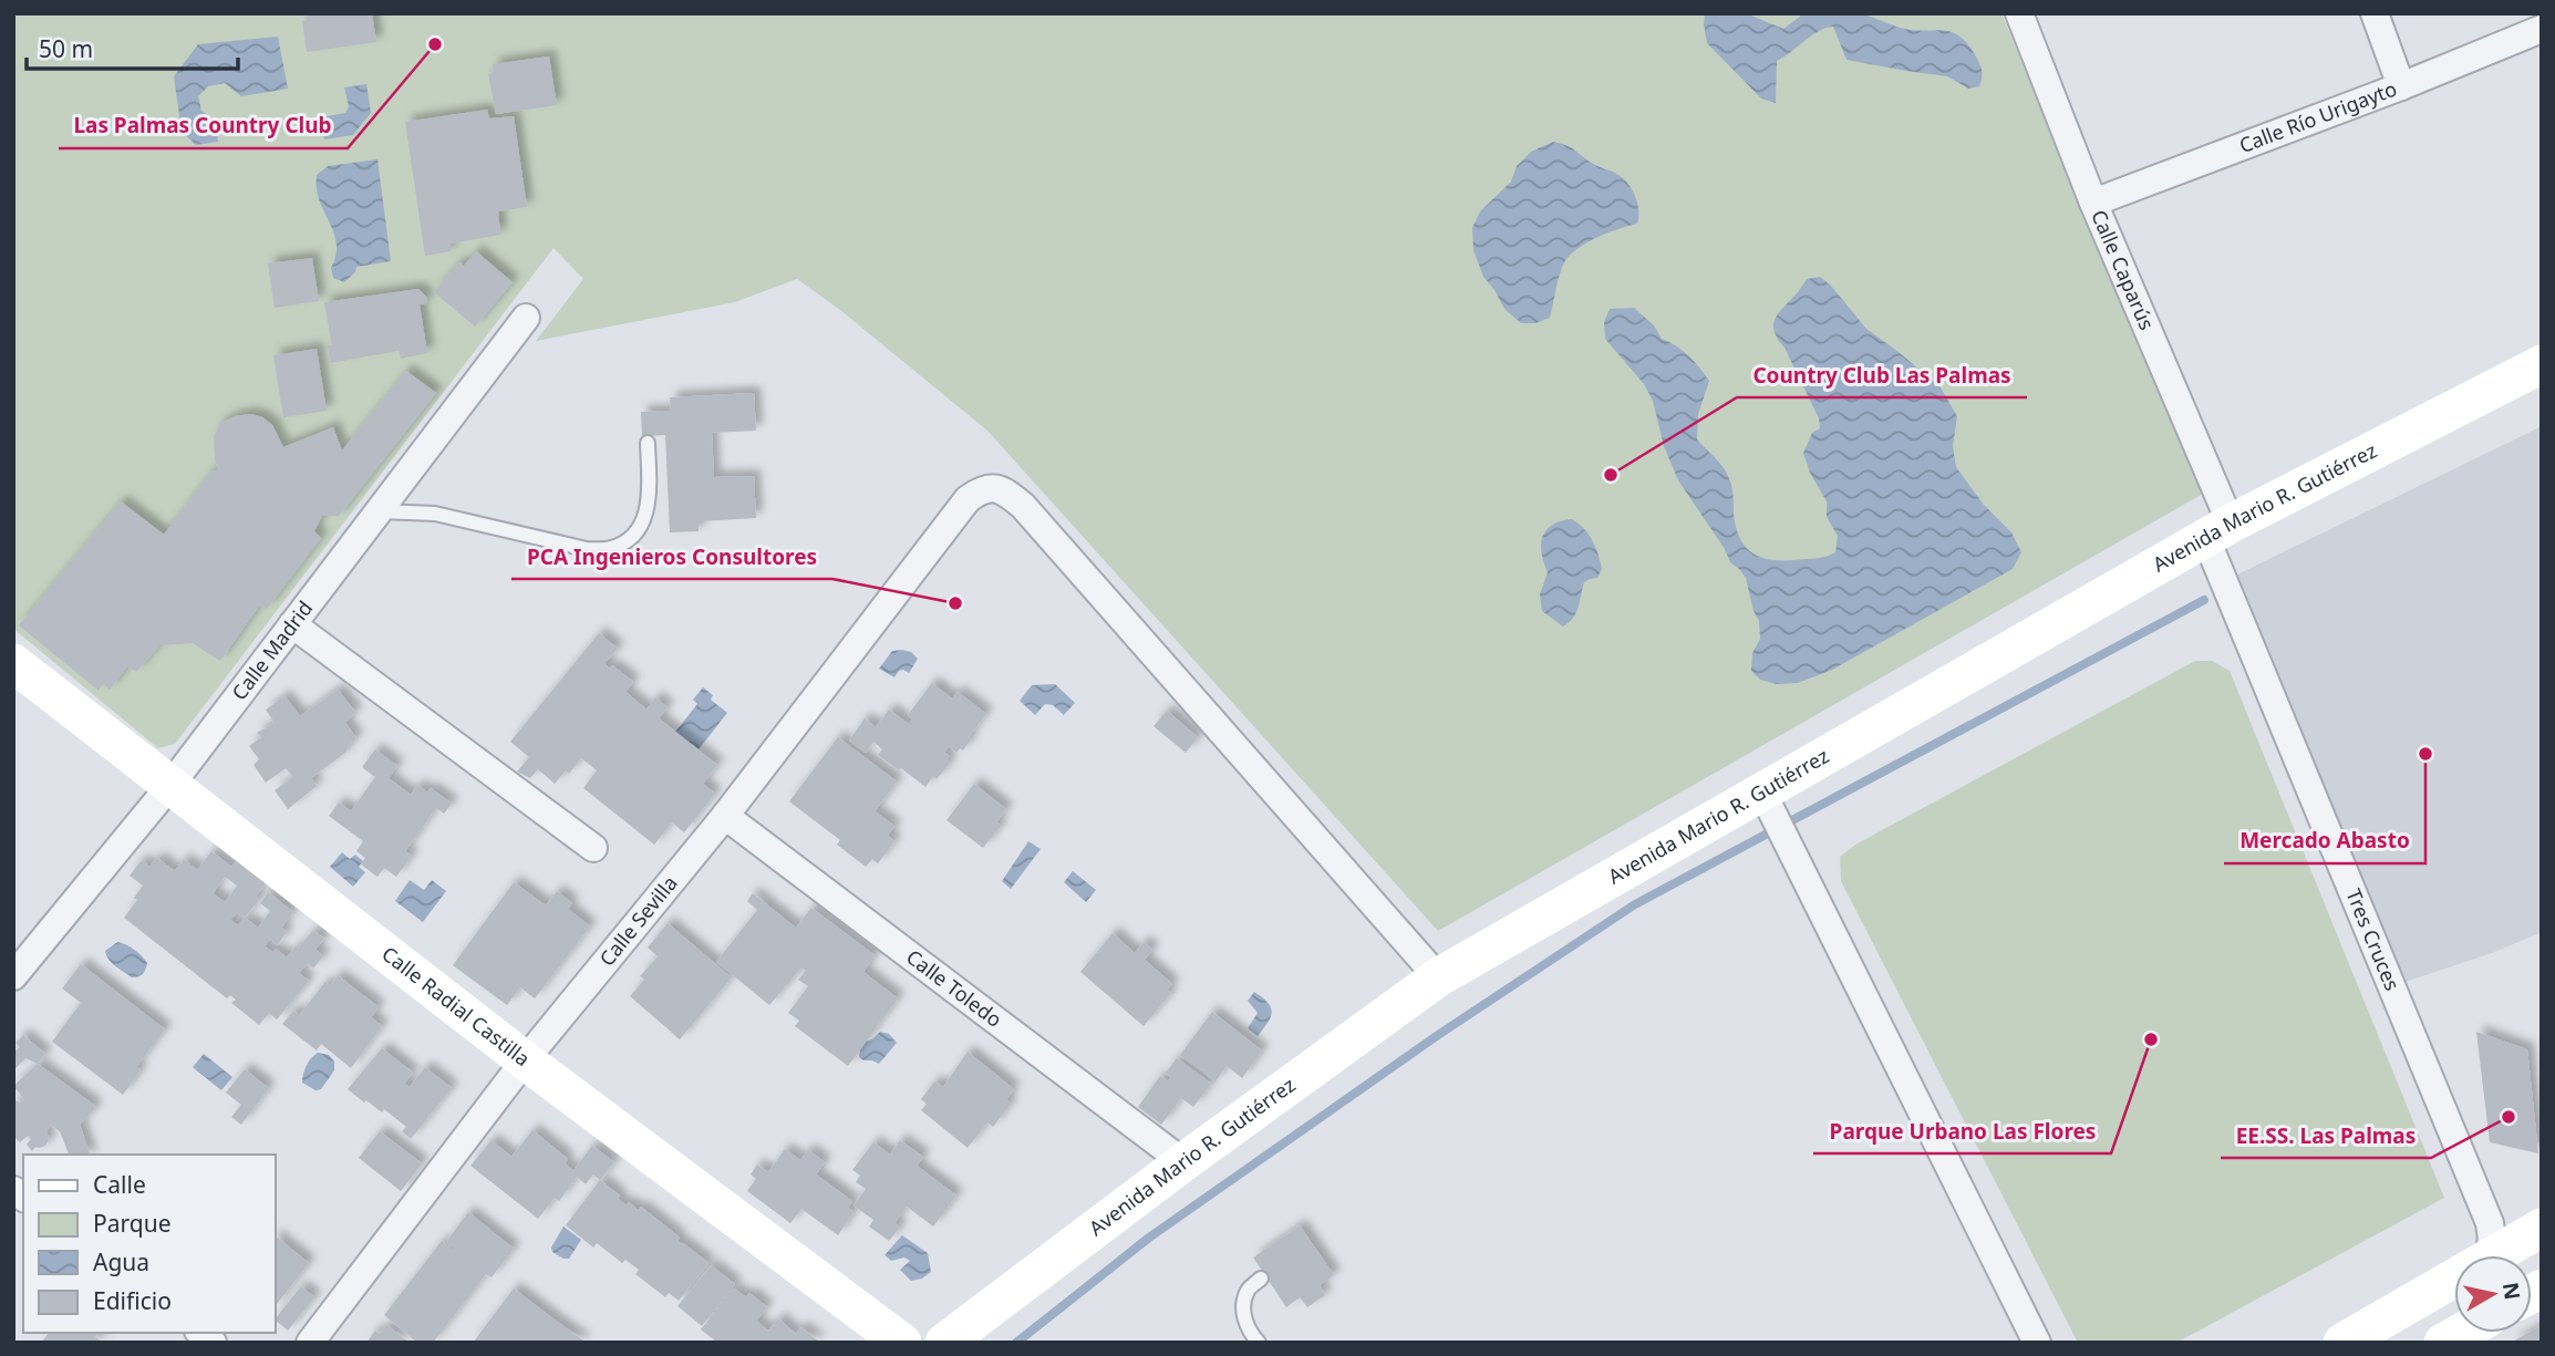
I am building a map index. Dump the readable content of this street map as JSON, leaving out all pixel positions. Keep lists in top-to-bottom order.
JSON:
{
  "streets": {
    "street": [
      "Calle Río Urigayto",
      "Calle Caparús",
      "Avenida Mario R. Gutiérrez",
      "Calle Madrid",
      "Calle Sevilla",
      "Tres Cruces",
      "Calle Toledo",
      "Calle Radial Castilla"
    ]
  },
  "crossings": [
    ["Calle Río Urigayto", "Calle Caparús"],
    ["Calle Caparús", "Avenida Mario R. Gutiérrez"],
    ["Calle Caparús", "Tres Cruces"],
    ["Avenida Mario R. Gutiérrez", "Calle Sevilla"],
    ["Avenida Mario R. Gutiérrez", "Tres Cruces"],
    ["Avenida Mario R. Gutiérrez", "Calle Toledo"],
    ["Calle Madrid", "Calle Radial Castilla"],
    ["Calle Sevilla", "Calle Toledo"],
    ["Calle Sevilla", "Calle Radial Castilla"]
  ],
  "places": [
    "Las Palmas Country Club",
    "Country Club Las Palmas",
    "PCA Ingenieros Consultores",
    "Mercado Abasto",
    "Parque Urbano Las Flores",
    "EE.SS. Las Palmas"
  ],
  "legend": [
    "Calle",
    "Parque",
    "Agua",
    "Edificio"
  ],
  "scale_bar": "50 m",
  "north": "right"
}
